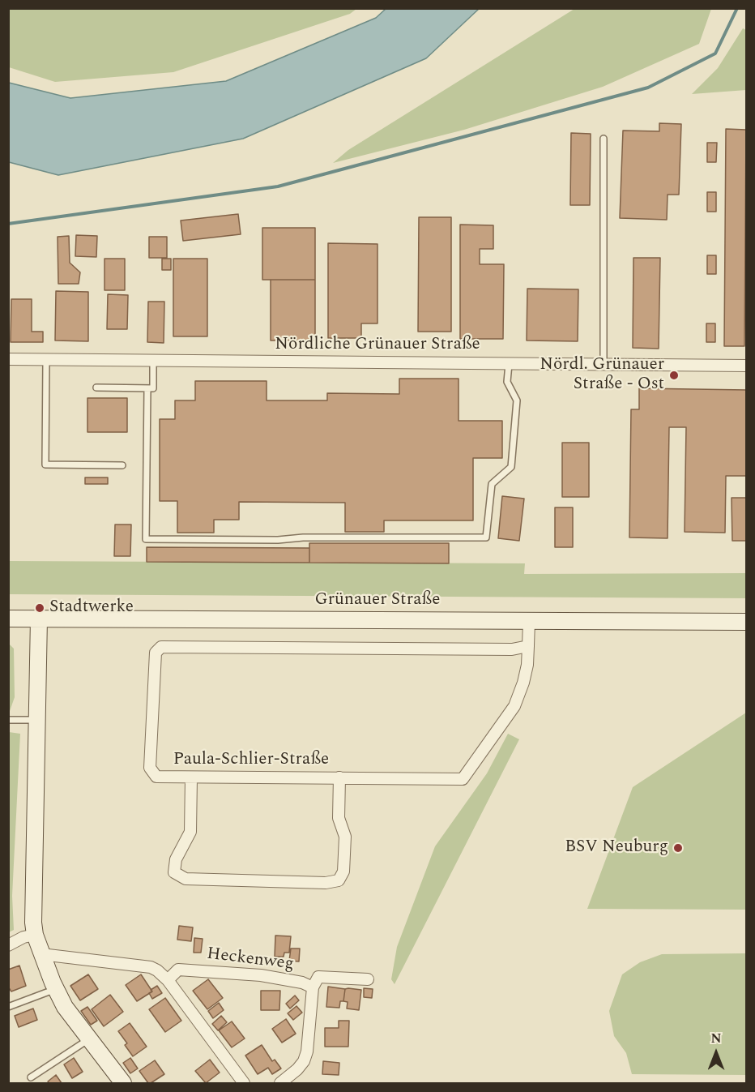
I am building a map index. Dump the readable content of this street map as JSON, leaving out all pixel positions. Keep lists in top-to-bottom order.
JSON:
{
  "streets": {
    "street": [
      "Nördliche Grünauer Straße",
      "Grünauer Straße",
      "Paula-Schlier-Straße",
      "Heckenweg"
    ]
  },
  "crossings": [
    ["Grünauer Straße", "Paula-Schlier-Straße"]
  ],
  "places": ["Nördl. Grünauer Straße - Ost", "Stadtwerke", "BSV Neuburg"],
  "north": "top"
}
